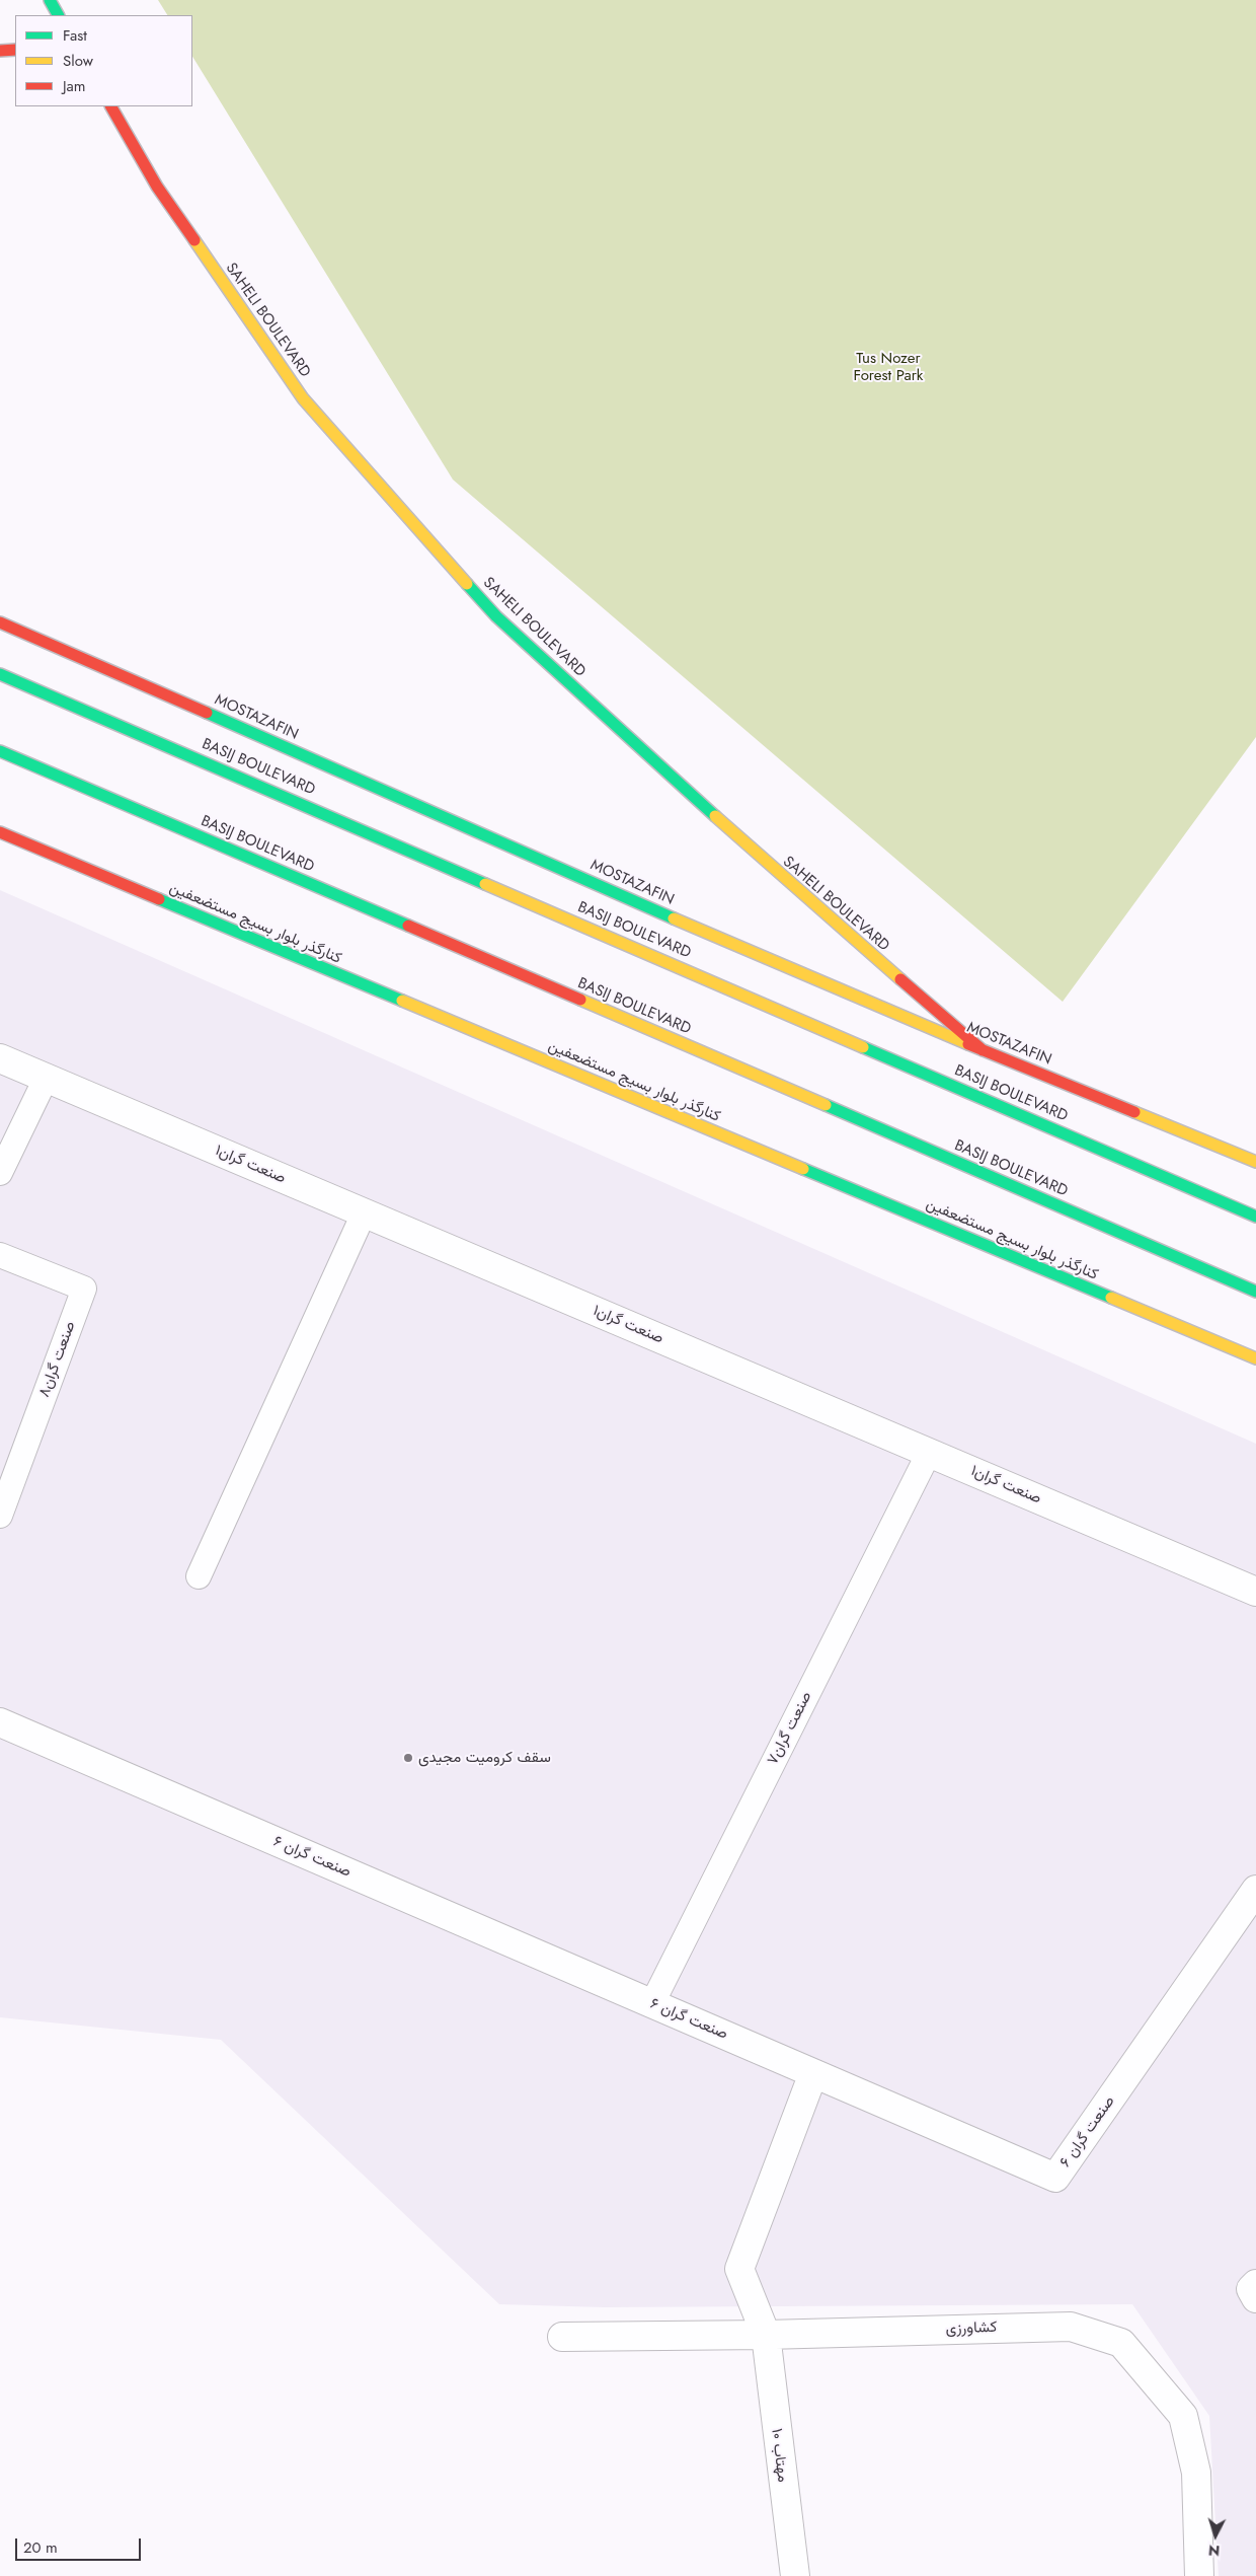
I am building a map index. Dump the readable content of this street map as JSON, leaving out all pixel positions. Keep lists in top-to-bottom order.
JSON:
{
  "streets": {
    "main road": [
      "SAHELI BOULEVARD",
      "MOSTAZAFIN",
      "BASIJ BOULEVARD",
      "کنارگذر بلوار بسیج مستضعفین"
    ],
    "street": [
      "صنعت گران۱",
      "صنعت گران ۶",
      "کشاورزی",
      "مهتاب ۱۰"
    ],
    "lane": ["صنعت گران۸", "صنعت گران۷"]
  },
  "crossings": [
    ["SAHELI BOULEVARD", "MOSTAZAFIN"],
    ["صنعت گران۱", "صنعت گران۷"],
    ["صنعت گران۷", "صنعت گران ۶"],
    ["صنعت گران ۶", "مهتاب ۱۰"],
    ["کشاورزی", "مهتاب ۱۰"]
  ],
  "parks": ["Tus Nozer Forest Park"],
  "places": ["سقف کرومیت مجیدی"],
  "legend": ["Fast", "Slow", "Jam"],
  "scale_bar": "20 m",
  "north": "bottom"
}
